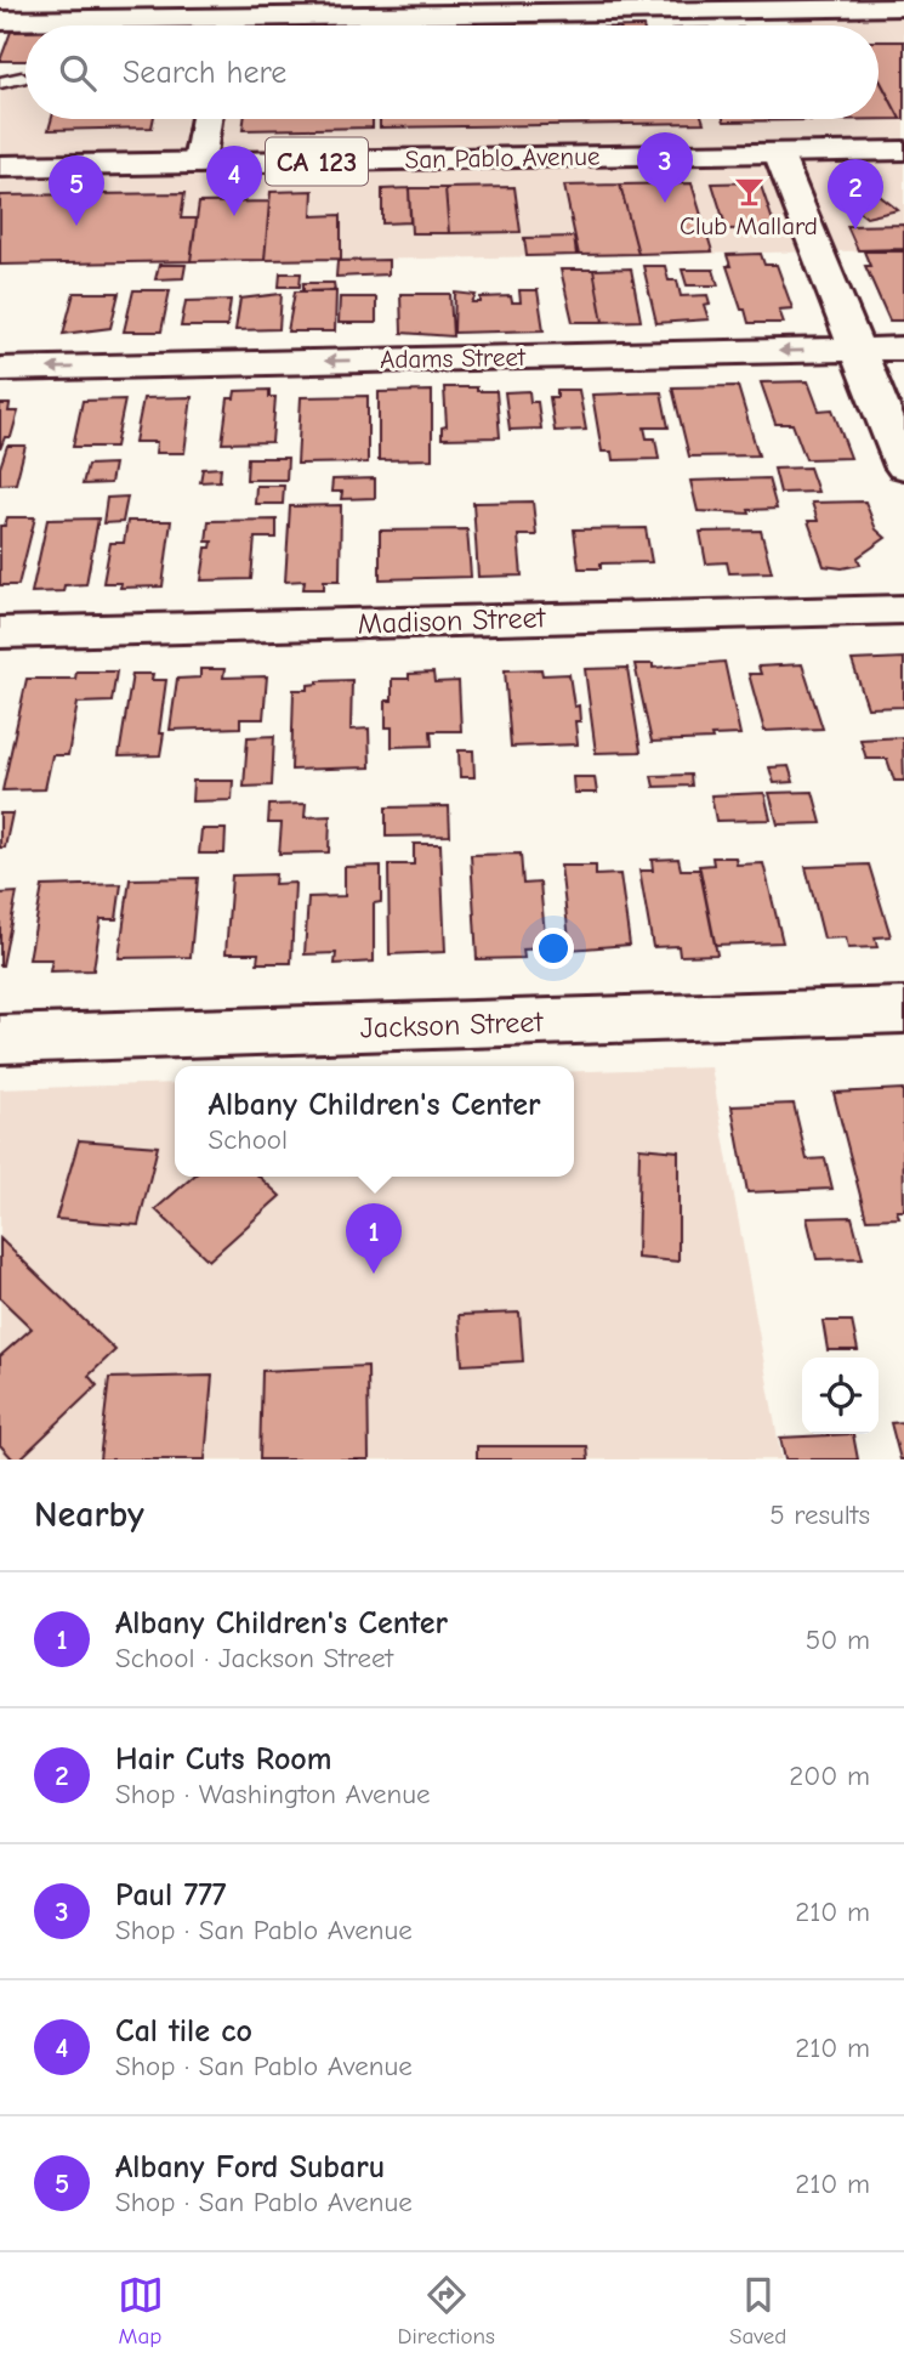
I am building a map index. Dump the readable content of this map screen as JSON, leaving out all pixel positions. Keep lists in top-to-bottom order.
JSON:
{
  "streets": {
    "street": [
      "San Pablo Avenue",
      "CA 123",
      "Adams Street",
      "Madison Street",
      "Jackson Street"
    ]
  },
  "places": {
    "bar": ["Club Mallard"]
  },
  "page": {
    "search": "Search here",
    "pins": [
      "3",
      "4",
      "5",
      "2",
      "1"
    ],
    "popup": ["Albany Children's Center", "School"],
    "heading": ["Nearby", "5 results"],
    "list": [
      {
        "mark": "1",
        "name": "Albany Children's Center",
        "note": "School · Jackson Street",
        "value": "50 m"
      },
      {
        "mark": "2",
        "name": "Hair Cuts Room",
        "note": "Shop · Washington Avenue",
        "value": "200 m"
      },
      {
        "mark": "3",
        "name": "Paul 777",
        "note": "Shop · San Pablo Avenue",
        "value": "210 m"
      },
      {
        "mark": "4",
        "name": "Cal tile co",
        "note": "Shop · San Pablo Avenue",
        "value": "210 m"
      },
      {
        "mark": "5",
        "name": "Albany Ford Subaru",
        "note": "Shop · San Pablo Avenue",
        "value": "210 m"
      }
    ],
    "nav": ["Map", "Directions", "Saved"]
  }
}
